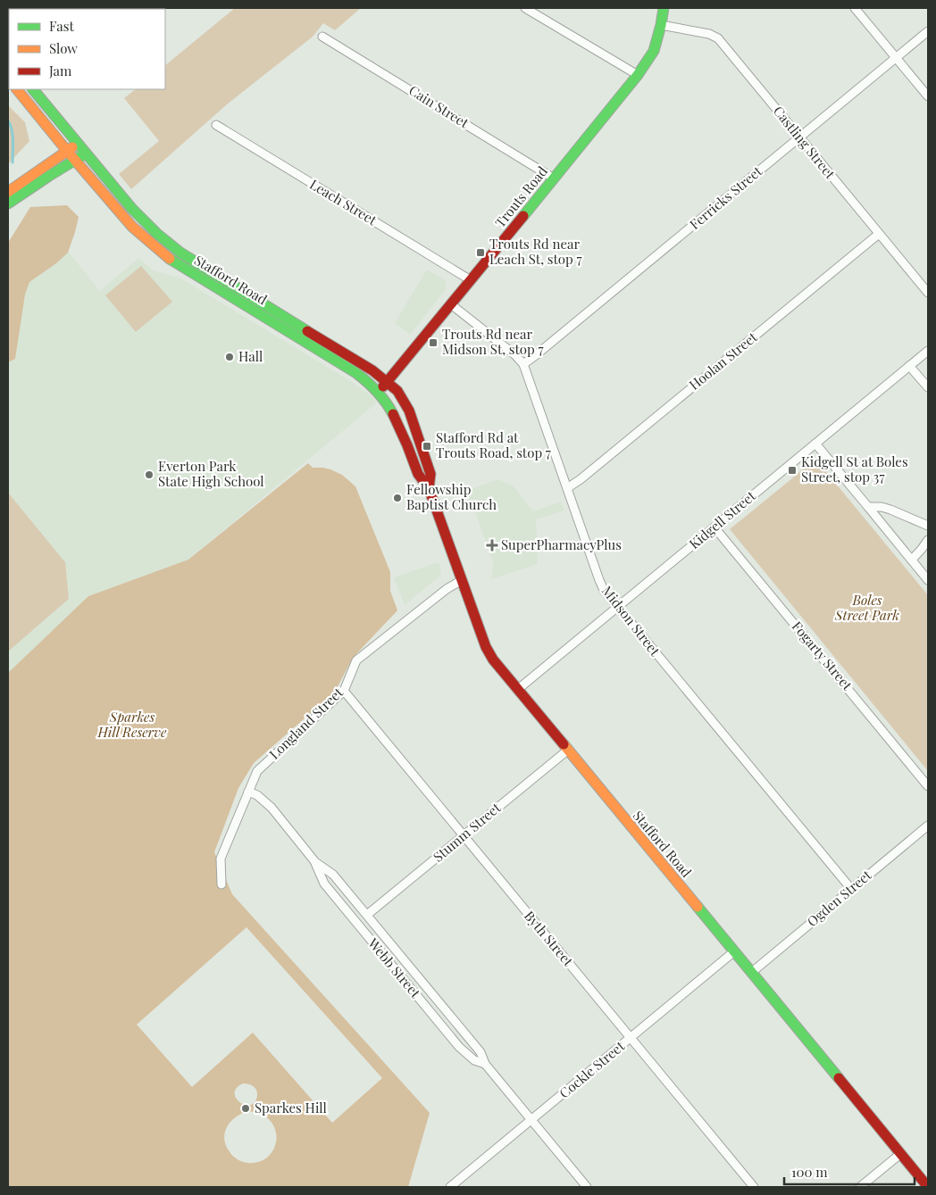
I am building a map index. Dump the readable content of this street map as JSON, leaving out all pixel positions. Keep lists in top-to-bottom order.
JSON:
{
  "streets": {
    "main road": ["Trouts Road", "Stafford Road"],
    "street": [
      "Cain Street",
      "Castling Street",
      "Ferricks Street",
      "Leach Street",
      "Hoolan Street",
      "Kidgell Street",
      "Midson Street",
      "Fogarty Street",
      "Longland Street",
      "Stumm Street",
      "Ogden Street",
      "Byth Street",
      "Webb Street",
      "Cockle Street"
    ]
  },
  "crossings": [
    ["Cain Street", "Trouts Road"],
    ["Castling Street", "Trouts Road"],
    ["Castling Street", "Ferricks Street"],
    ["Castling Street", "Hoolan Street"],
    ["Trouts Road", "Leach Street"],
    ["Trouts Road", "Stafford Road"],
    ["Trouts Road", "Midson Street"],
    ["Ferricks Street", "Midson Street"],
    ["Stafford Road", "Kidgell Street"],
    ["Stafford Road", "Longland Street"],
    ["Stafford Road", "Stumm Street"],
    ["Stafford Road", "Ogden Street"],
    ["Stafford Road", "Cockle Street"],
    ["Hoolan Street", "Midson Street"],
    ["Kidgell Street", "Midson Street"],
    ["Kidgell Street", "Fogarty Street"],
    ["Midson Street", "Ogden Street"],
    ["Longland Street", "Byth Street"],
    ["Longland Street", "Webb Street"],
    ["Stumm Street", "Byth Street"],
    ["Stumm Street", "Webb Street"],
    ["Byth Street", "Cockle Street"],
    ["Webb Street", "Cockle Street"]
  ],
  "parks": ["Boles Street Park", "Sparkes Hill Reserve"],
  "places": {
    "transit": [
      "Trouts Rd near Leach St, stop 7",
      "Trouts Rd near Midson St, stop 7",
      "Stafford Rd at Trouts Road, stop 7",
      "Kidgell St at Boles Street, stop 37"
    ],
    "other": [
      "Hall",
      "Everton Park State High School",
      "Fellowship Baptist Church",
      "Sparkes Hill"
    ],
    "health": ["SuperPharmacyPlus"]
  },
  "legend": ["Fast", "Slow", "Jam"],
  "scale_bar": "100 m"
}
